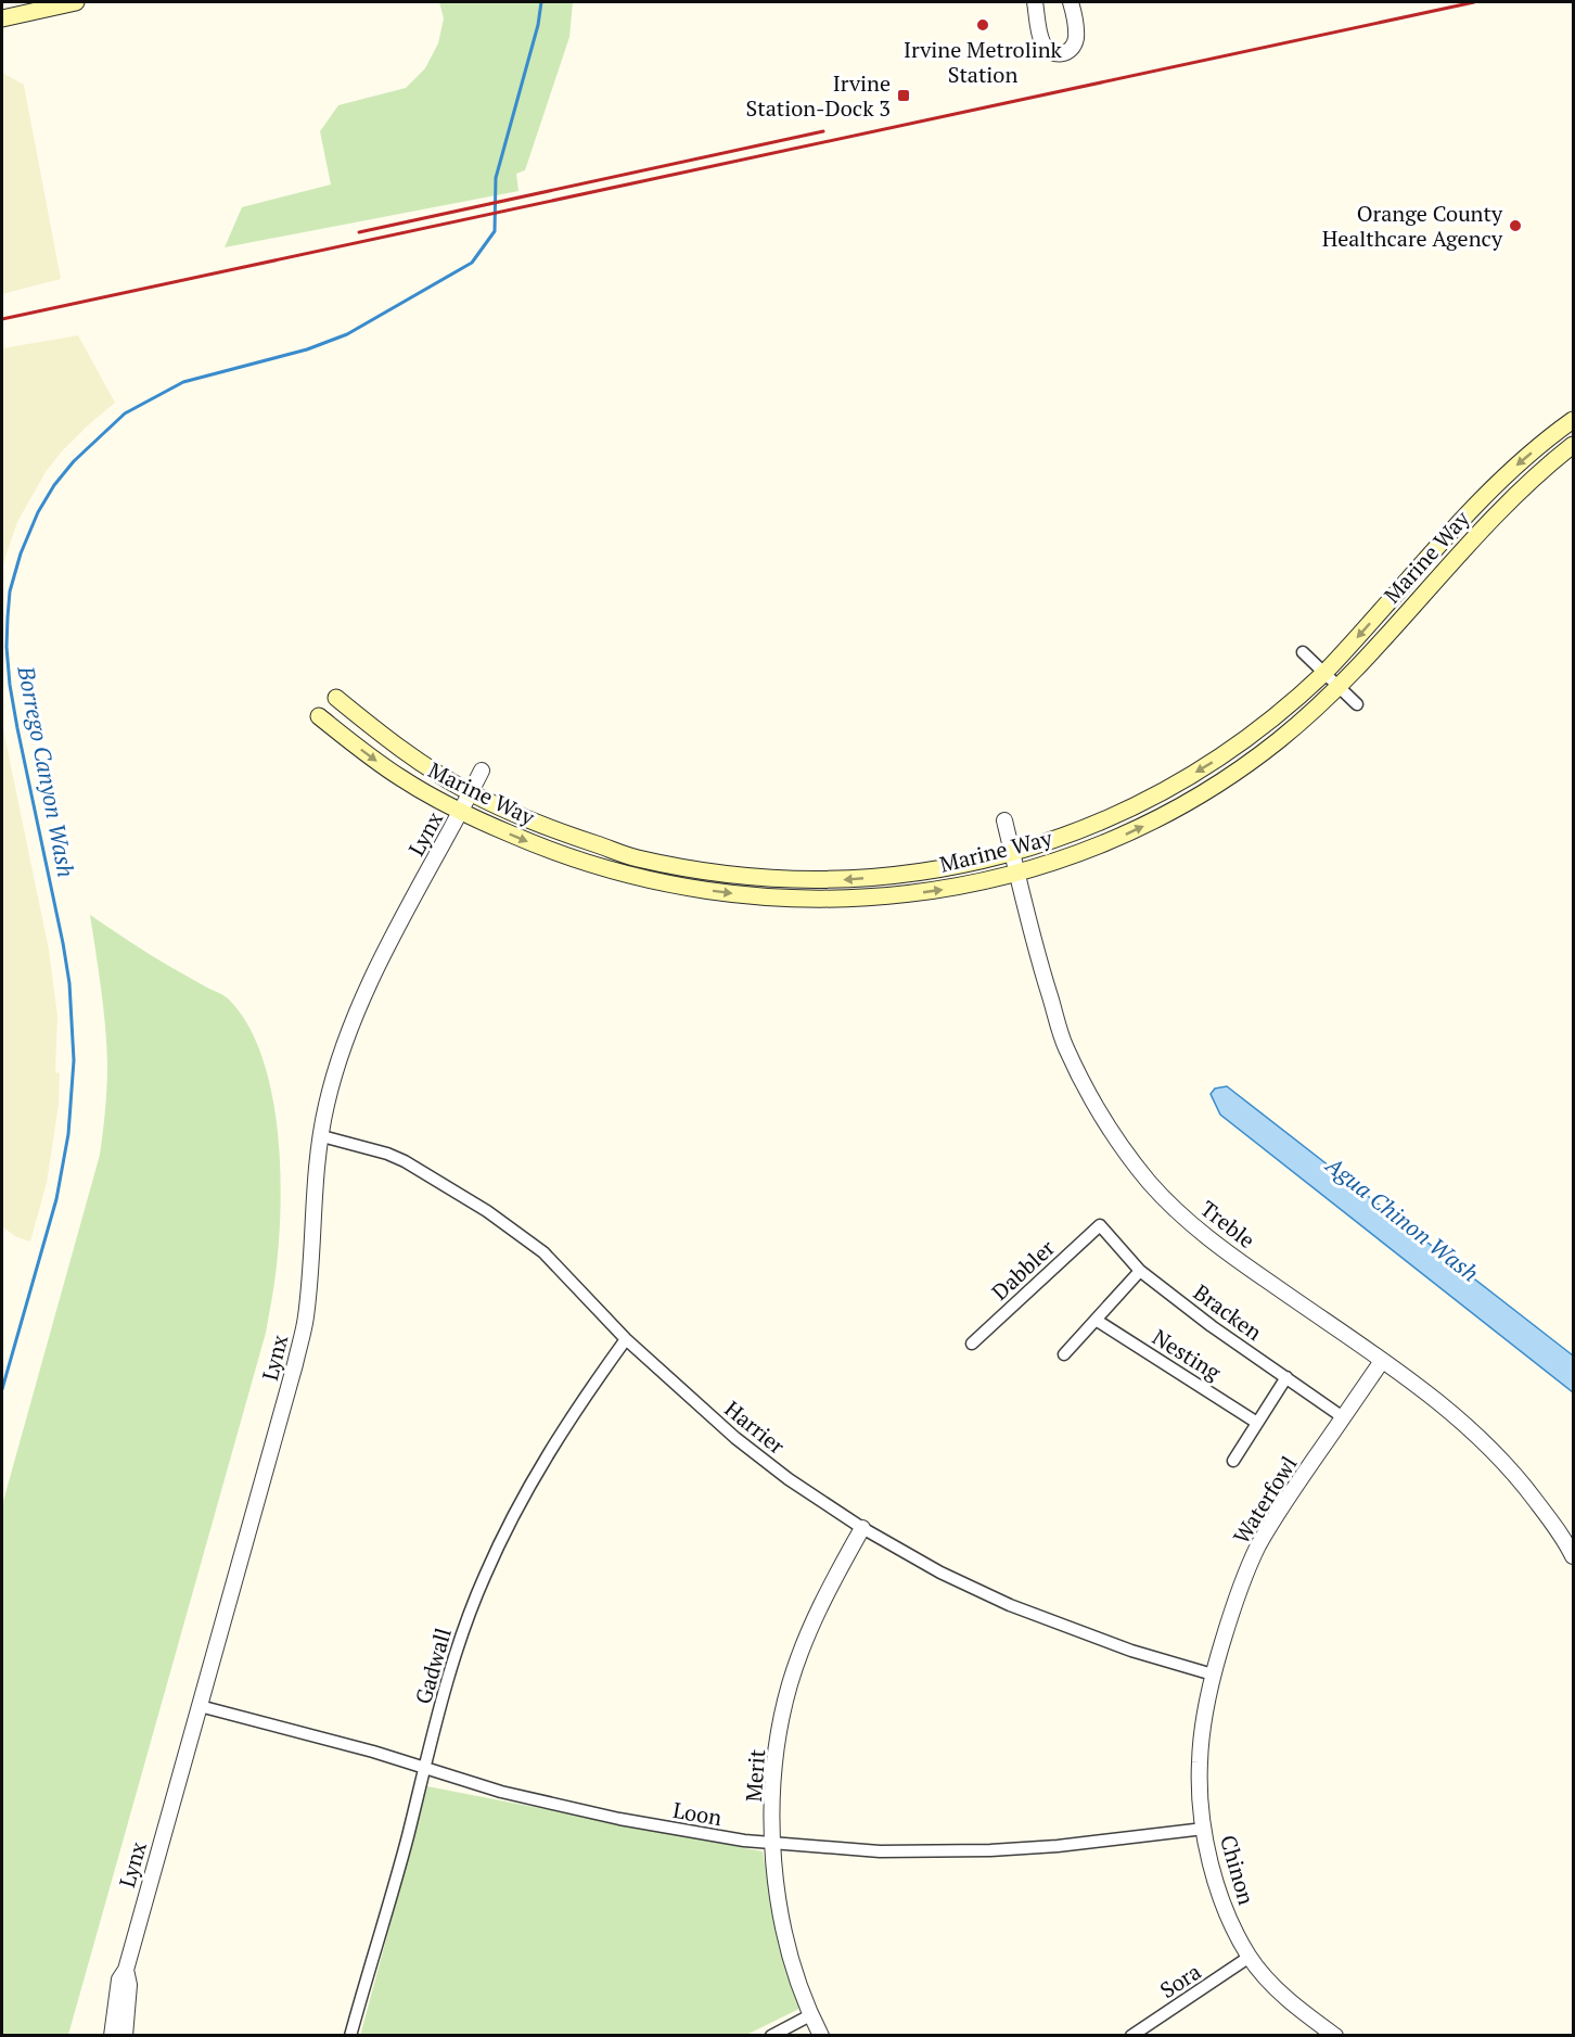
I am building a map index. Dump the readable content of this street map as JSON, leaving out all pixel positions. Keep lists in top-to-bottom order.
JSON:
{
  "streets": {
    "main road": ["Marine Way"],
    "street": [
      "Lynx",
      "Treble",
      "Dabbler",
      "Bracken",
      "Nesting",
      "Harrier",
      "Waterfowl",
      "Gadwall",
      "Merit",
      "Loon",
      "Chinon",
      "Sora"
    ]
  },
  "crossings": [
    ["Marine Way", "Lynx"],
    ["Marine Way", "Treble"],
    ["Lynx", "Harrier"],
    ["Lynx", "Loon"],
    ["Treble", "Waterfowl"],
    ["Dabbler", "Bracken"],
    ["Bracken", "Waterfowl"],
    ["Harrier", "Waterfowl"],
    ["Harrier", "Gadwall"],
    ["Harrier", "Merit"],
    ["Harrier", "Chinon"],
    ["Waterfowl", "Chinon"],
    ["Gadwall", "Loon"],
    ["Merit", "Loon"],
    ["Loon", "Chinon"],
    ["Chinon", "Sora"]
  ],
  "water": ["Borrego Canyon Wash", "Agua Chinon Wash"],
  "places": {
    "other": ["Irvine Metrolink Station", "Orange County Healthcare Agency"],
    "transit": ["Irvine Station-Dock 3"]
  }
}
